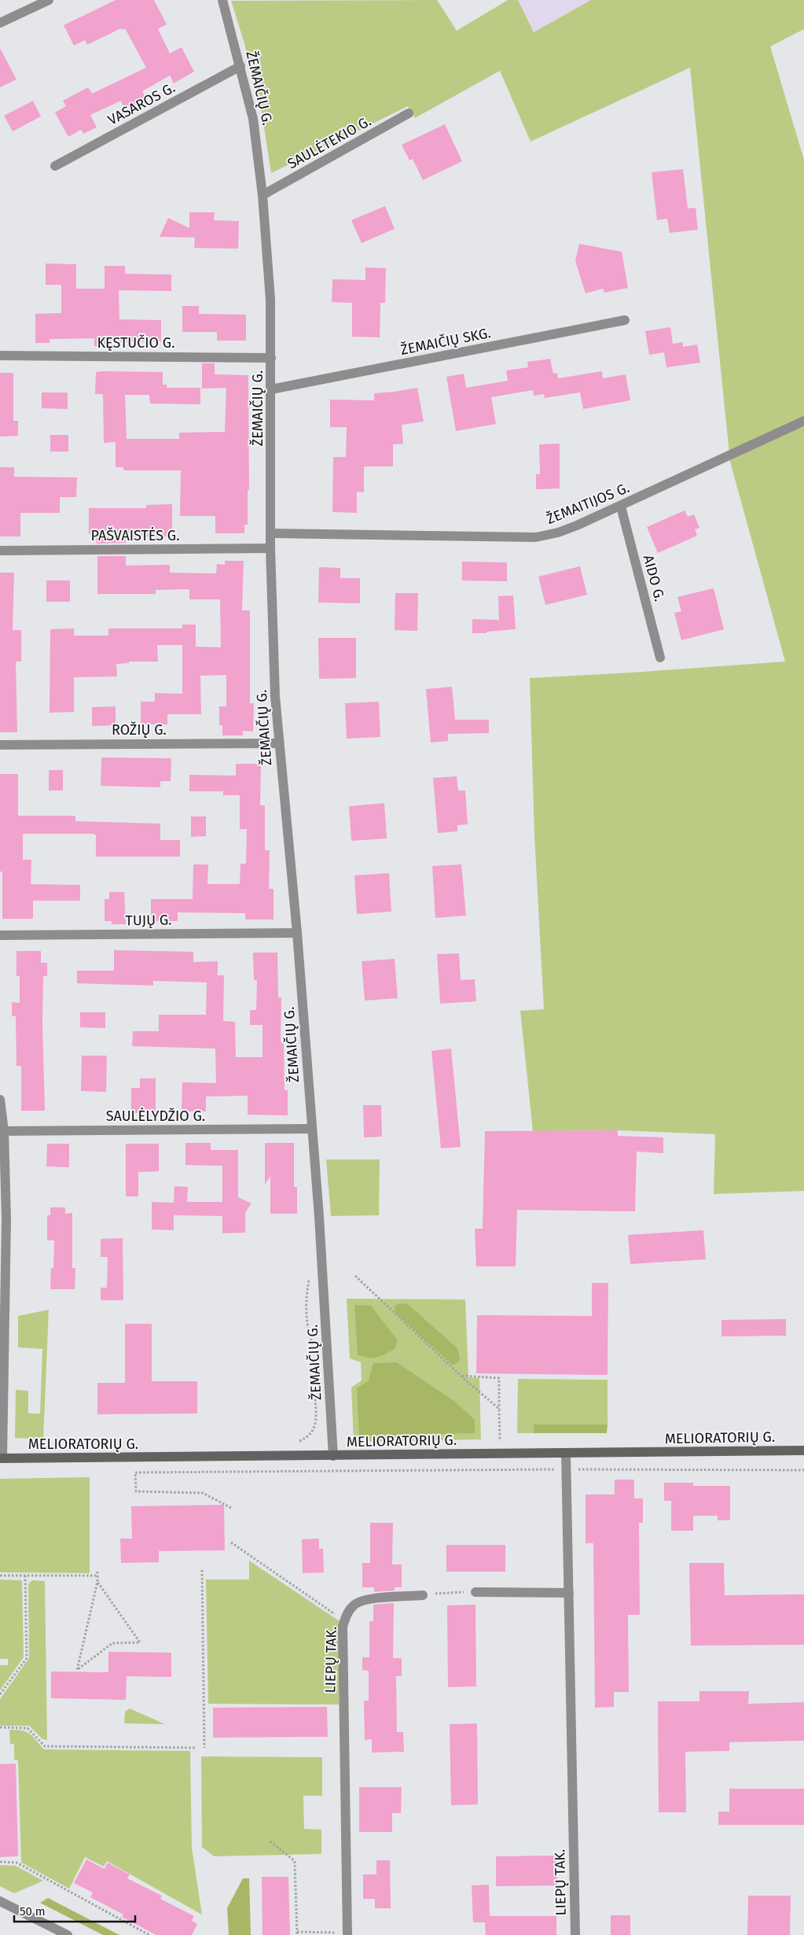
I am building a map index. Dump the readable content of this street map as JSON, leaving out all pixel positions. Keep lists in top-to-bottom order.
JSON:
{
  "streets": {
    "main road": ["MELIORATORIŲ G."],
    "street": [
      "ŽEMAIČIŲ G.",
      "VASAROS G.",
      "SAULĖTEKIO G.",
      "ŽEMAIČIŲ SKG.",
      "KĘSTUČIO G.",
      "ŽEMAITIJOS G.",
      "PAŠVAISTĖS G.",
      "AIDO G.",
      "ROŽIŲ G.",
      "TUJŲ G.",
      "SAULĖLYDŽIO G.",
      "LIEPŲ TAK."
    ]
  },
  "crossings": [
    ["ŽEMAIČIŲ G.", "VASAROS G."],
    ["ŽEMAIČIŲ G.", "SAULĖTEKIO G."],
    ["ŽEMAIČIŲ G.", "ŽEMAIČIŲ SKG."],
    ["ŽEMAIČIŲ G.", "KĘSTUČIO G."],
    ["ŽEMAIČIŲ G.", "ŽEMAITIJOS G."],
    ["ŽEMAIČIŲ G.", "PAŠVAISTĖS G."],
    ["ŽEMAIČIŲ G.", "ROŽIŲ G."],
    ["ŽEMAIČIŲ G.", "TUJŲ G."],
    ["ŽEMAIČIŲ G.", "SAULĖLYDŽIO G."],
    ["ŽEMAIČIŲ G.", "MELIORATORIŲ G."],
    ["ŽEMAITIJOS G.", "AIDO G."],
    ["MELIORATORIŲ G.", "LIEPŲ TAK."]
  ],
  "scale_bar": "50 m"
}
